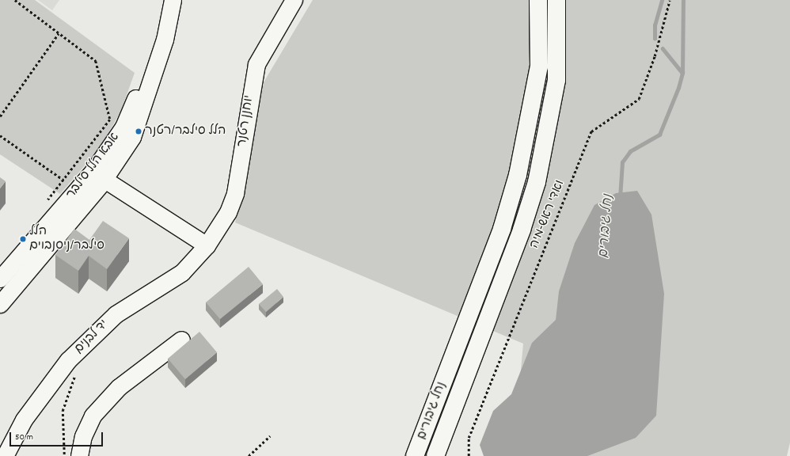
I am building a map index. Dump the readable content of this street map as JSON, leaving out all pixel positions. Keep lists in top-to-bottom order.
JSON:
{
  "streets": {
    "main road": ["נחל גיבורים"],
    "street": ["יוחנן רטנר", "אבא הלל סילבר", "יד לבנים"],
    "path": ["ואדי ראש-מיה"]
  },
  "crossings": [
    ["יוחנן רטנר", "יד לבנים"]
  ],
  "water": ["נחל גיבורים"],
  "places": ["הלל סילבר/רטנר", "הלל סילבר/ניסנבוים"],
  "scale_bar": "50 m"
}
